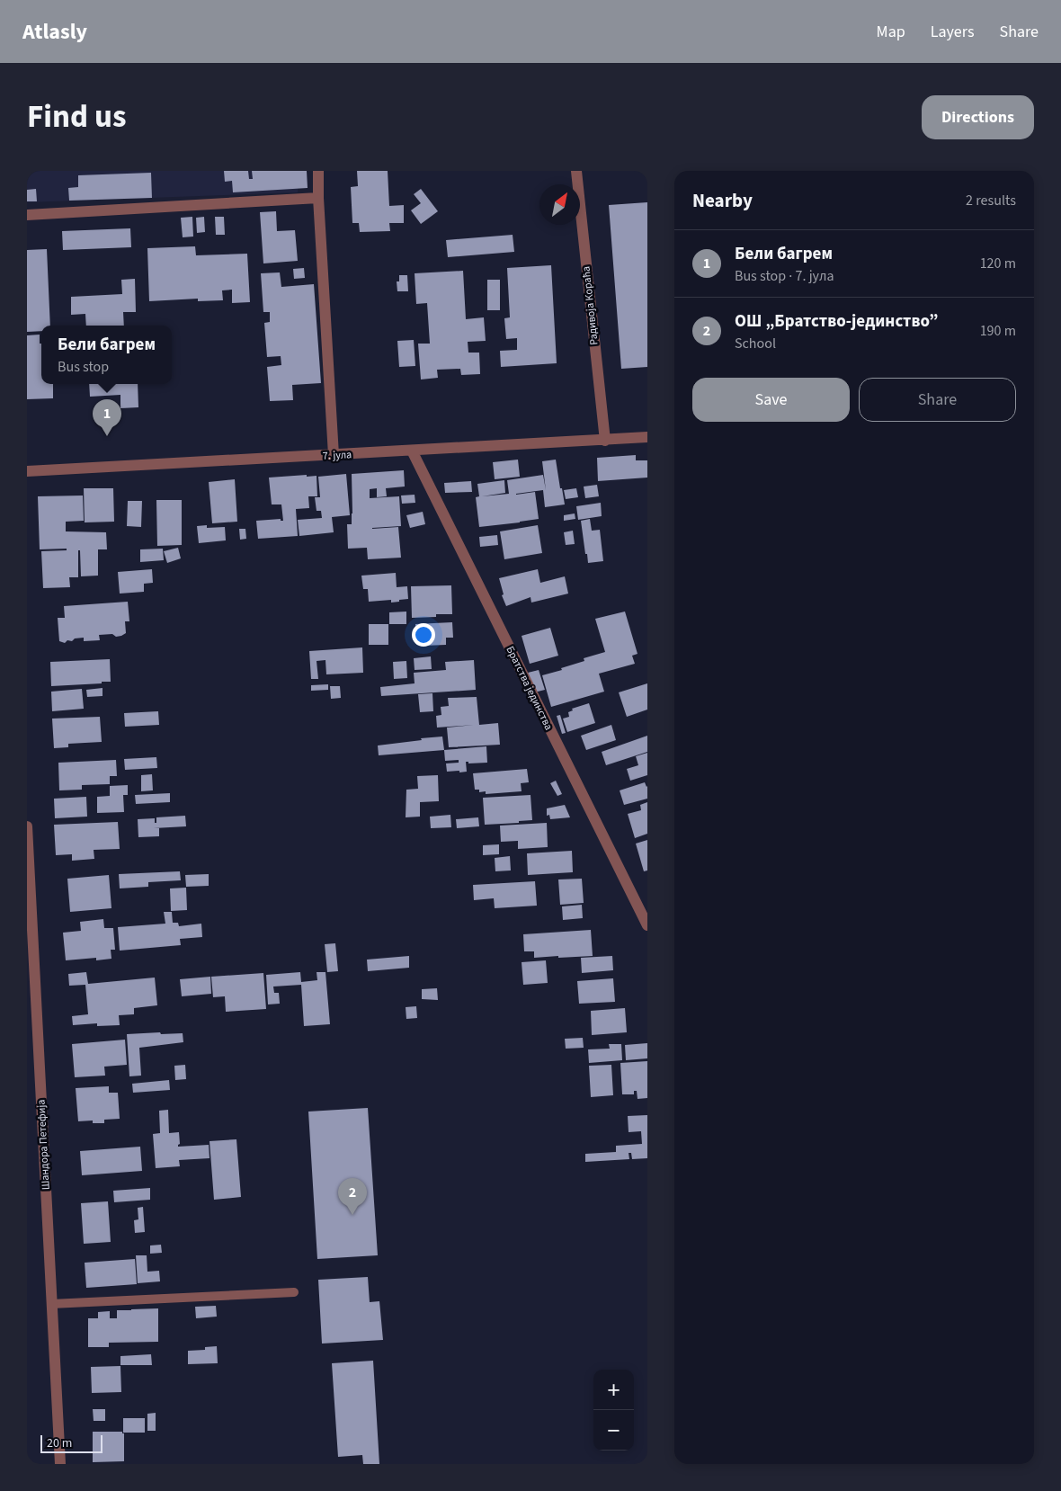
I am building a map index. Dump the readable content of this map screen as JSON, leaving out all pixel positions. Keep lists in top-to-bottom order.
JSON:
{
  "streets": {
    "street": [
      "Радивоја Кораћа",
      "7. јула",
      "Братства јединства",
      "Шандора Петефија"
    ]
  },
  "crossings": [
    ["Радивоја Кораћа", "7. јула"],
    ["7. јула", "Братства јединства"]
  ],
  "scale_bar": "20 m",
  "north": "top right",
  "page": {
    "header": "Atlasly",
    "nav": ["Map", "Layers", "Share"],
    "title": "Find us",
    "buttons": [
      "Directions",
      ["Save", "Share"]
    ],
    "heading": ["Nearby", "2 results"],
    "list": [
      {
        "mark": "1",
        "name": "Бели багрем",
        "note": "Bus stop · 7. јула",
        "value": "120 m"
      },
      {
        "mark": "2",
        "name": "ОШ „Братство-јединство”",
        "note": "School",
        "value": "190 m"
      }
    ],
    "popup": ["Бели багрем", "Bus stop"],
    "pins": ["1", "2"],
    "map_buttons": ["+", "−"],
    "scale": "20 m"
  }
}
